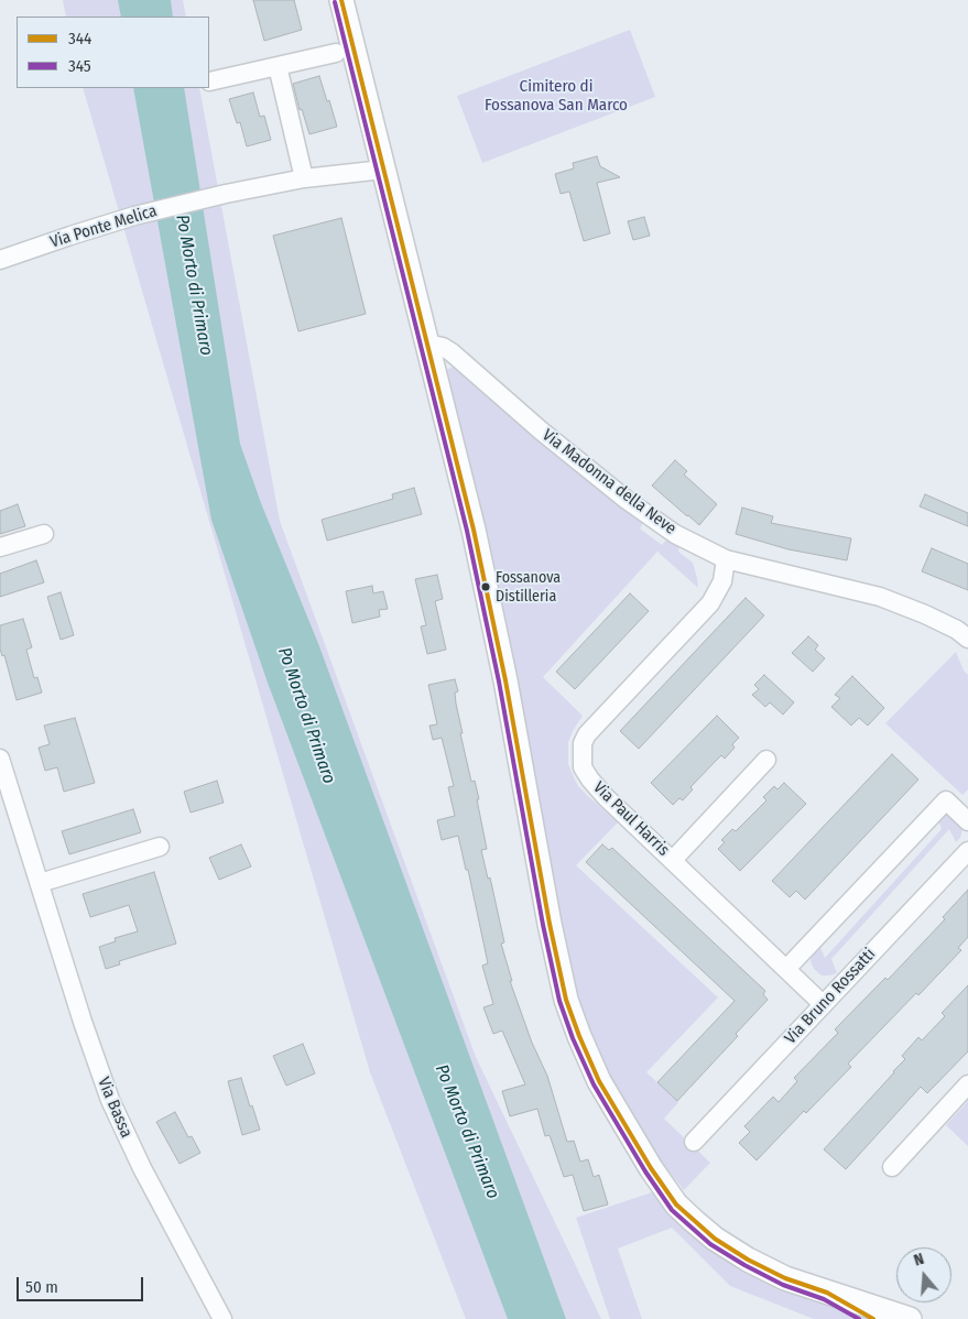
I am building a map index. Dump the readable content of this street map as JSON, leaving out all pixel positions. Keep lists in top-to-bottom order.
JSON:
{
  "streets": {
    "street": [
      "Via Ponte Melica",
      "Via Madonna della Neve",
      "Via Paul Harris",
      "Via Bruno Rossatti",
      "Via Bassa"
    ]
  },
  "crossings": [
    ["Via Madonna della Neve", "Via Paul Harris"],
    ["Via Paul Harris", "Via Bruno Rossatti"]
  ],
  "water": ["Po Morto di Primaro"],
  "parks": ["Cimitero di Fossanova San Marco"],
  "places": ["Fossanova Distilleria"],
  "lines": ["transit line 344", "transit line 345"],
  "legend": ["344", "345"],
  "scale_bar": "50 m",
  "north": "top"
}
